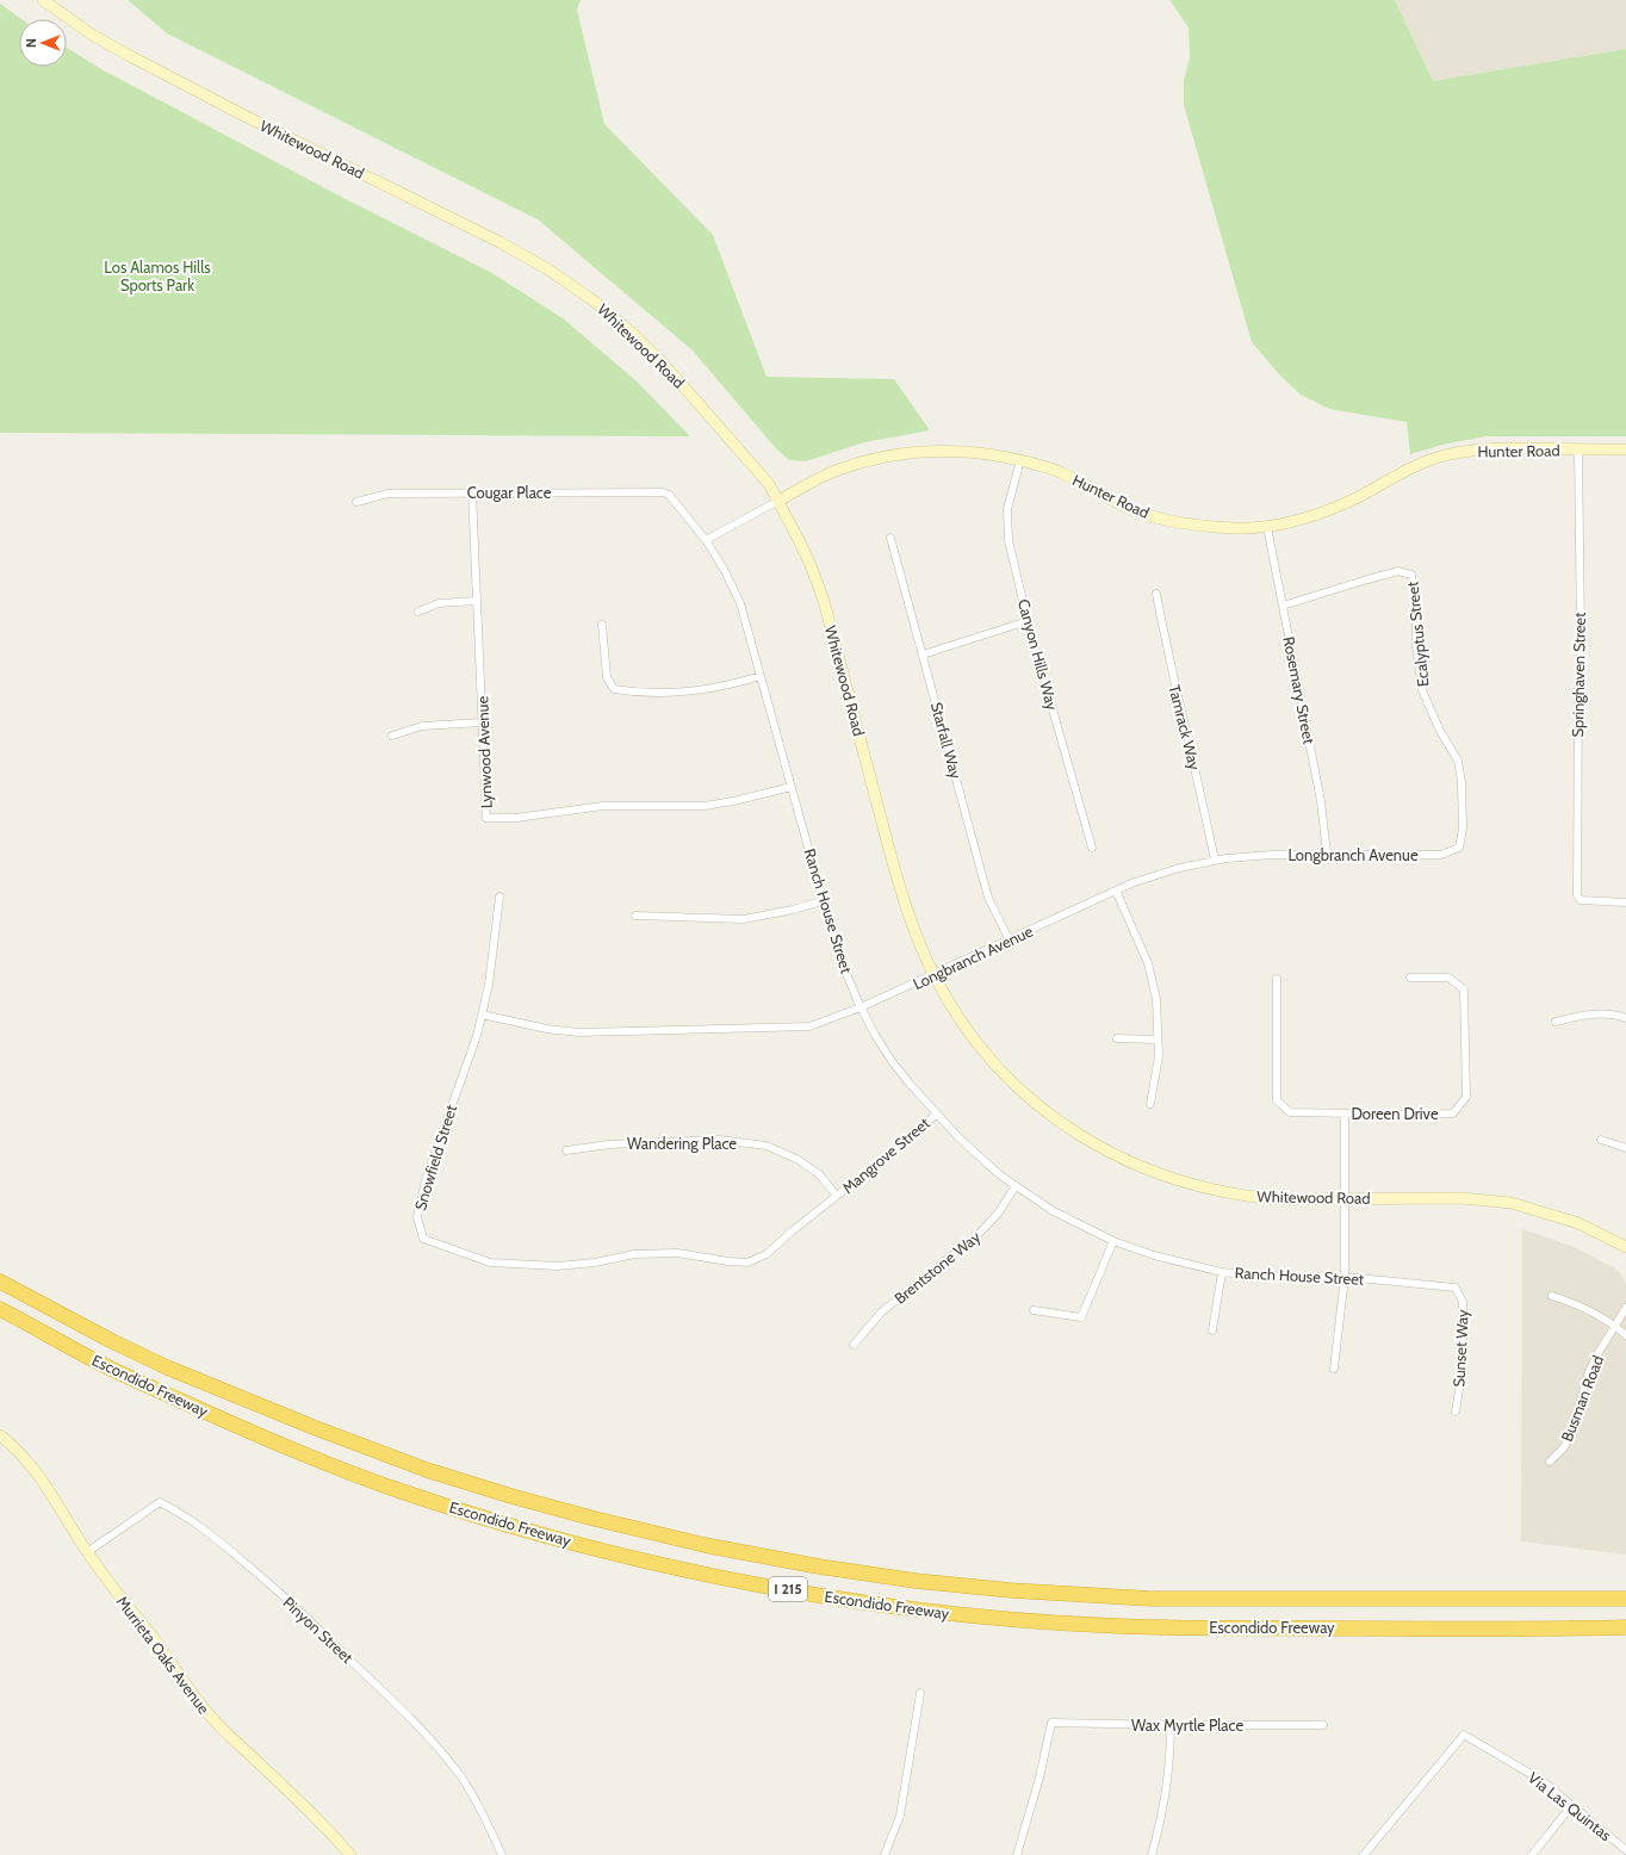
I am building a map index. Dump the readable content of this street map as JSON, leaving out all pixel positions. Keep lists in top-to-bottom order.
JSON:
{
  "streets": {
    "highway": ["Escondido Freeway", "I 215"],
    "main road": ["Whitewood Road", "Hunter Road", "Murrieta Oaks Avenue"],
    "street": [
      "Cougar Place",
      "Ecalyptus Street",
      "Canyon Hills Way",
      "Springhaven Street",
      "Rosemary Street",
      "Tamrack Way",
      "Starfall Way",
      "Lynwood Avenue",
      "Longbranch Avenue",
      "Ranch House Street",
      "Doreen Drive",
      "Wandering Place",
      "Mangrove Street",
      "Snowfield Street",
      "Brentstone Way",
      "Sunset Way",
      "Busman Road",
      "Pinyon Street",
      "Wax Myrtle Place",
      "Via Las Quintas"
    ]
  },
  "crossings": [
    ["Whitewood Road", "Hunter Road"],
    ["Whitewood Road", "Longbranch Avenue"],
    ["Hunter Road", "Canyon Hills Way"],
    ["Hunter Road", "Springhaven Street"],
    ["Hunter Road", "Rosemary Street"],
    ["Hunter Road", "Ranch House Street"],
    ["Cougar Place", "Lynwood Avenue"],
    ["Cougar Place", "Ranch House Street"],
    ["Ecalyptus Street", "Rosemary Street"],
    ["Ecalyptus Street", "Longbranch Avenue"],
    ["Rosemary Street", "Longbranch Avenue"],
    ["Tamrack Way", "Longbranch Avenue"],
    ["Starfall Way", "Longbranch Avenue"],
    ["Lynwood Avenue", "Ranch House Street"],
    ["Longbranch Avenue", "Ranch House Street"],
    ["Longbranch Avenue", "Snowfield Street"],
    ["Ranch House Street", "Mangrove Street"],
    ["Ranch House Street", "Brentstone Way"],
    ["Ranch House Street", "Sunset Way"],
    ["Wandering Place", "Mangrove Street"],
    ["Wandering Place", "Snowfield Street"],
    ["Mangrove Street", "Snowfield Street"],
    ["Pinyon Street", "Murrieta Oaks Avenue"]
  ],
  "parks": ["Los Alamos Hills Sports Park"],
  "north": "left"
}
